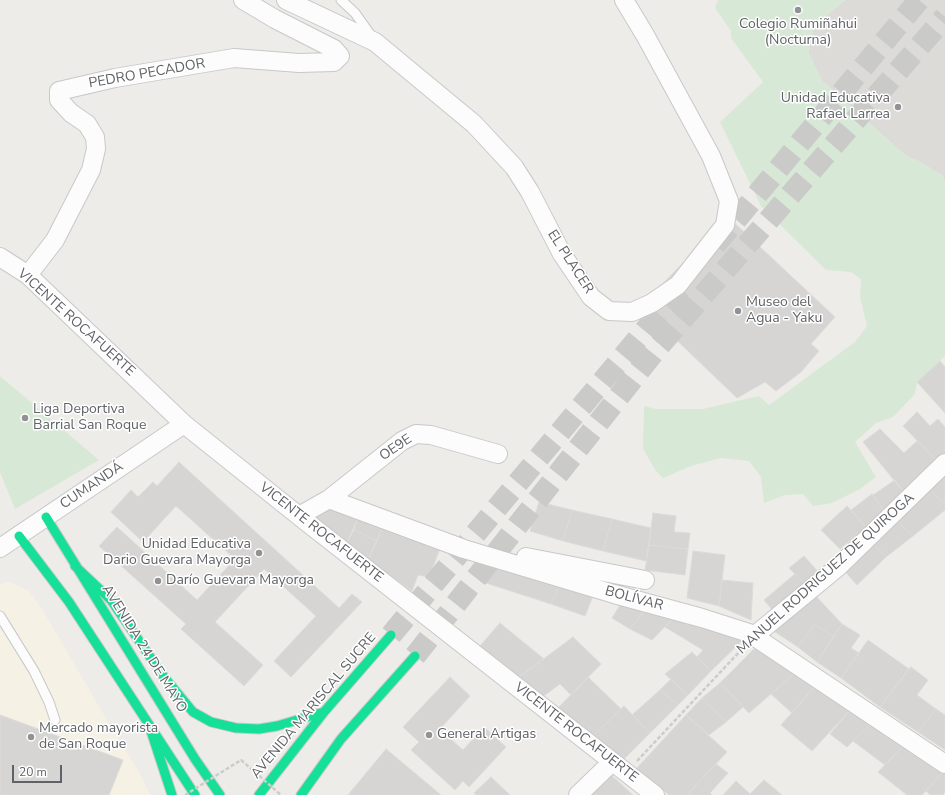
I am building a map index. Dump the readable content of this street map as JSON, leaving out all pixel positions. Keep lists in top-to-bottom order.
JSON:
{
  "streets": {
    "main road": ["AVENIDA 24 DE MAYO", "AVENIDA MARISCAL SUCRE"],
    "street": [
      "PEDRO PECADOR",
      "EL PLACER",
      "VICENTE ROCAFUERTE",
      "OE9E",
      "CUMANDÁ",
      "MANUEL RODRIGUEZ DE QUIROGA",
      "BOLÍVAR"
    ]
  },
  "crossings": [
    ["PEDRO PECADOR", "VICENTE ROCAFUERTE"],
    ["VICENTE ROCAFUERTE", "CUMANDÁ"],
    ["VICENTE ROCAFUERTE", "MANUEL RODRIGUEZ DE QUIROGA"],
    ["OE9E", "BOLÍVAR"],
    ["CUMANDÁ", "AVENIDA 24 DE MAYO"],
    ["MANUEL RODRIGUEZ DE QUIROGA", "BOLÍVAR"]
  ],
  "places": [
    "Colegio Rumiñahui (Nocturna)",
    "Unidad Educativa Rafael Larrea",
    "Museo del Agua - Yaku",
    "Liga Deportiva Barrial San Roque",
    "Unidad Educativa Dario Guevara Mayorga",
    "Darío Guevara Mayorga",
    "General Artigas",
    "Mercado mayorista de San Roque"
  ],
  "scale_bar": "20 m"
}
